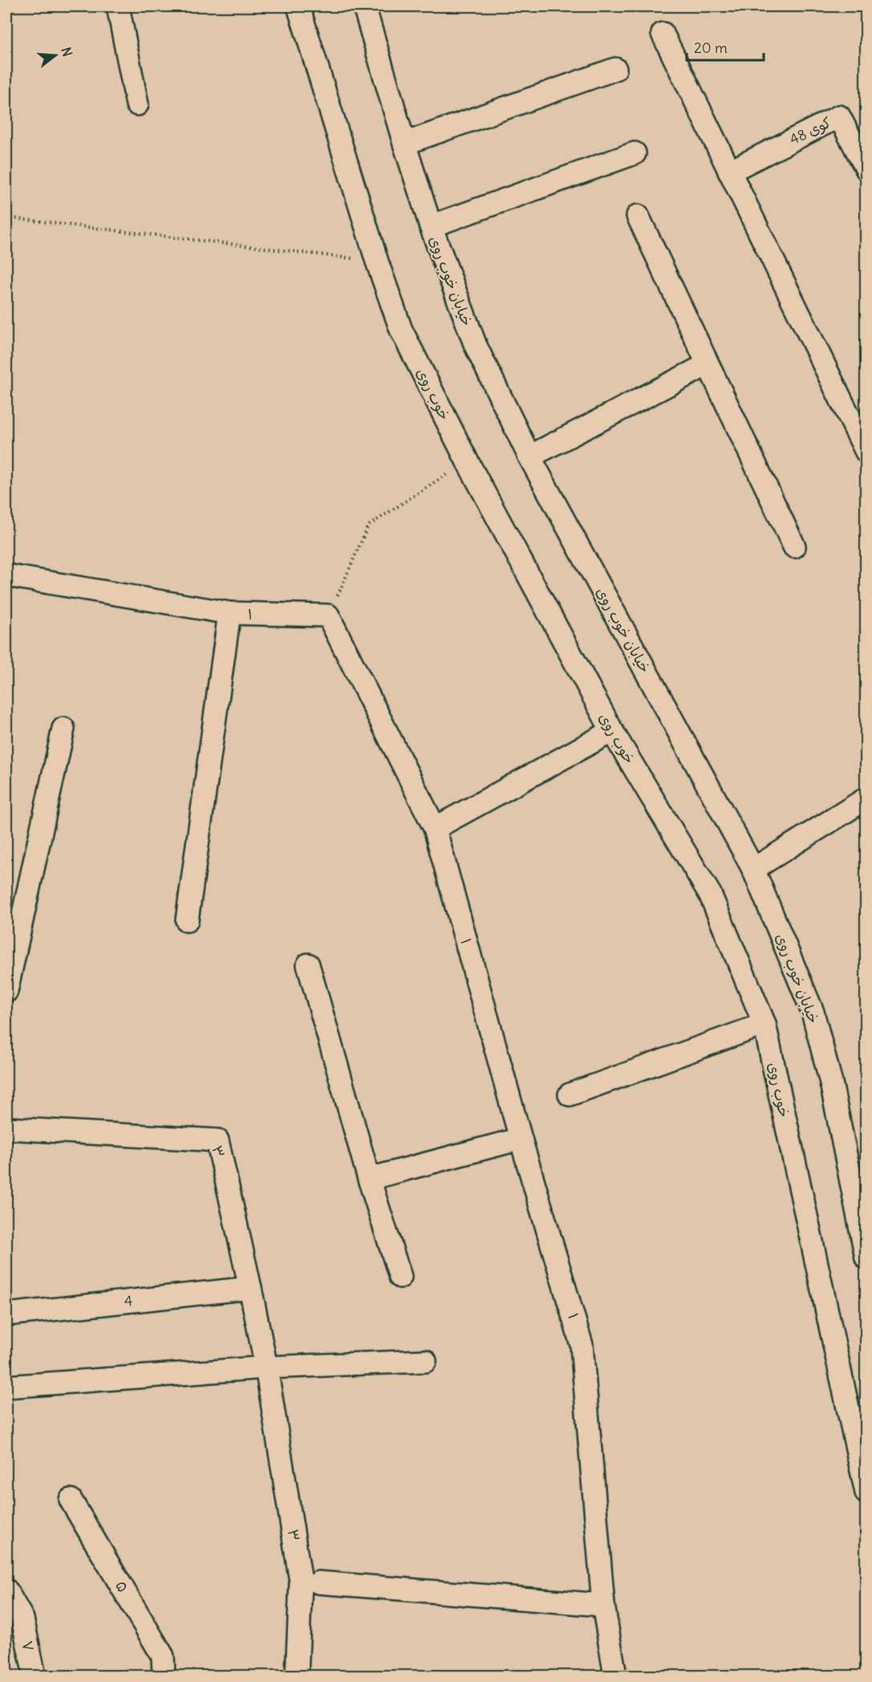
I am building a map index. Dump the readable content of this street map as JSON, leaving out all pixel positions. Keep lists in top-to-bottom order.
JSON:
{
  "streets": {
    "street": [
      "کوی 48",
      "خیابان خوب روی",
      "خوب روی",
      "۱",
      "۳",
      "4",
      "۵",
      "۷"
    ]
  },
  "crossings": [
    ["۳", "4"]
  ],
  "scale_bar": "20 m",
  "north": "right"
}
